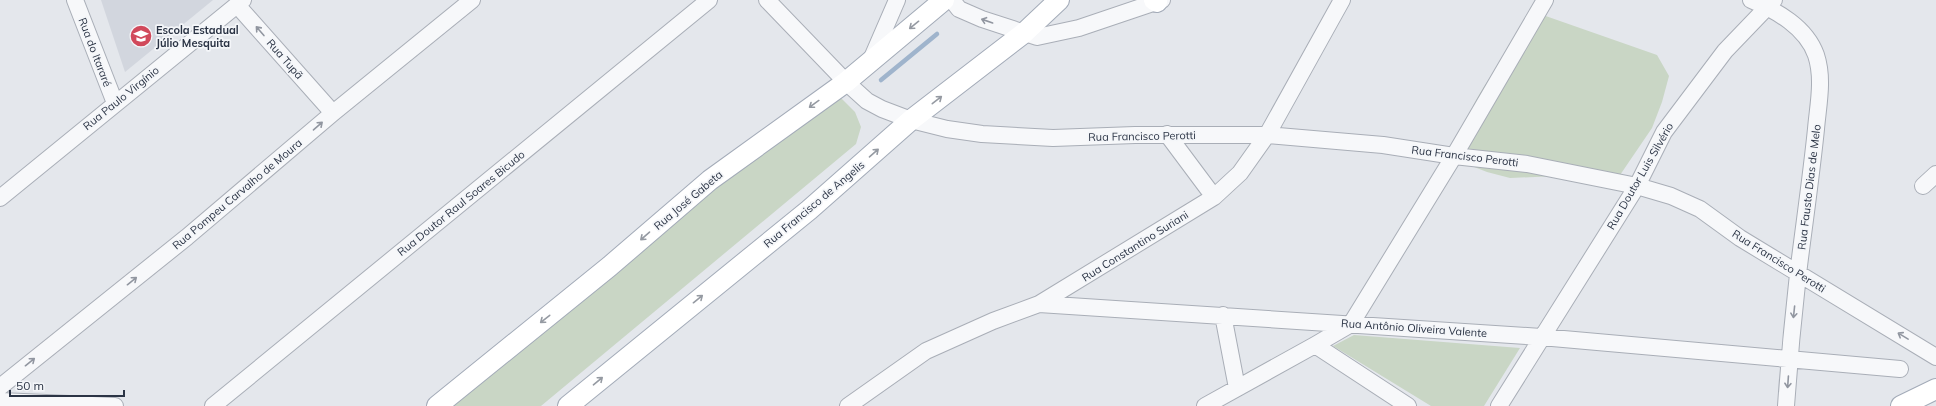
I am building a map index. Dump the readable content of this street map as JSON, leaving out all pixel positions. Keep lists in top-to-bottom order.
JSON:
{
  "streets": {
    "main road": ["Rua José Gabeta", "Rua Francisco de Angelis"],
    "street": [
      "Rua do Itararé",
      "Rua Tupã",
      "Rua Paulo Virgínio",
      "Rua Francisco Perotti",
      "Rua Doutor Luis Silvério",
      "Rua Fausto Dias de Melo",
      "Rua Pompeu Carvalho de Moura",
      "Rua Doutor Raul Soares Bicudo",
      "Rua Constantino Suriani",
      "Rua Antônio Oliveira Valente"
    ]
  },
  "crossings": [
    ["Rua do Itararé", "Rua Paulo Virgínio"],
    ["Rua Tupã", "Rua Paulo Virgínio"],
    ["Rua Tupã", "Rua Pompeu Carvalho de Moura"],
    ["Rua Francisco Perotti", "Rua Doutor Luis Silvério"],
    ["Rua Francisco Perotti", "Rua Fausto Dias de Melo"],
    ["Rua Francisco Perotti", "Rua José Gabeta"],
    ["Rua Francisco Perotti", "Rua Francisco de Angelis"],
    ["Rua Francisco Perotti", "Rua Constantino Suriani"],
    ["Rua Doutor Luis Silvério", "Rua Fausto Dias de Melo"],
    ["Rua Doutor Luis Silvério", "Rua Antônio Oliveira Valente"],
    ["Rua Fausto Dias de Melo", "Rua Antônio Oliveira Valente"],
    ["Rua Constantino Suriani", "Rua Antônio Oliveira Valente"]
  ],
  "one_way": [
    "Rua Tupã",
    "Rua Pompeu Carvalho de Moura",
    "Rua José Gabeta",
    "Rua Francisco de Angelis"
  ],
  "places": {
    "school or university": ["Escola Estadual Júlio Mesquita"]
  },
  "scale_bar": "50 m"
}
